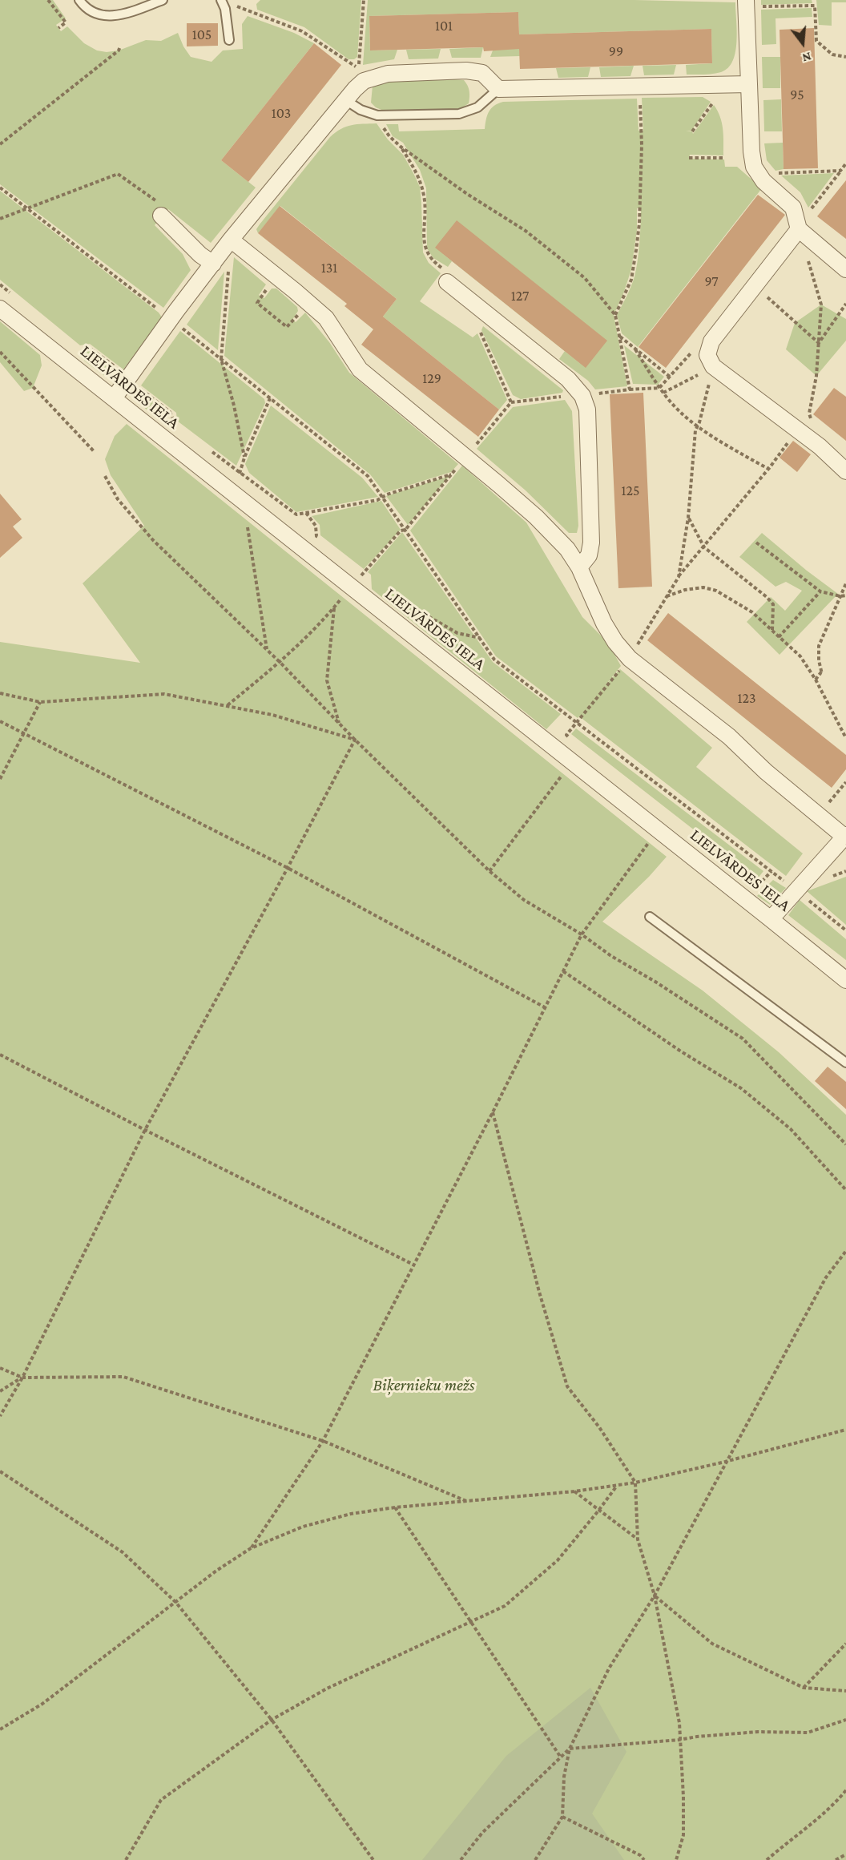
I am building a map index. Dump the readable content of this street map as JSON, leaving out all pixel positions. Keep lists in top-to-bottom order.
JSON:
{
  "streets": {
    "street": ["LIELVĀRDES IELA"]
  },
  "parks": ["Biķernieku mežs"],
  "house_numbers": [
    "101",
    "105",
    "99",
    "95",
    "103",
    "131",
    "97",
    "127",
    "129",
    "125",
    "123"
  ],
  "north": "bottom"
}
